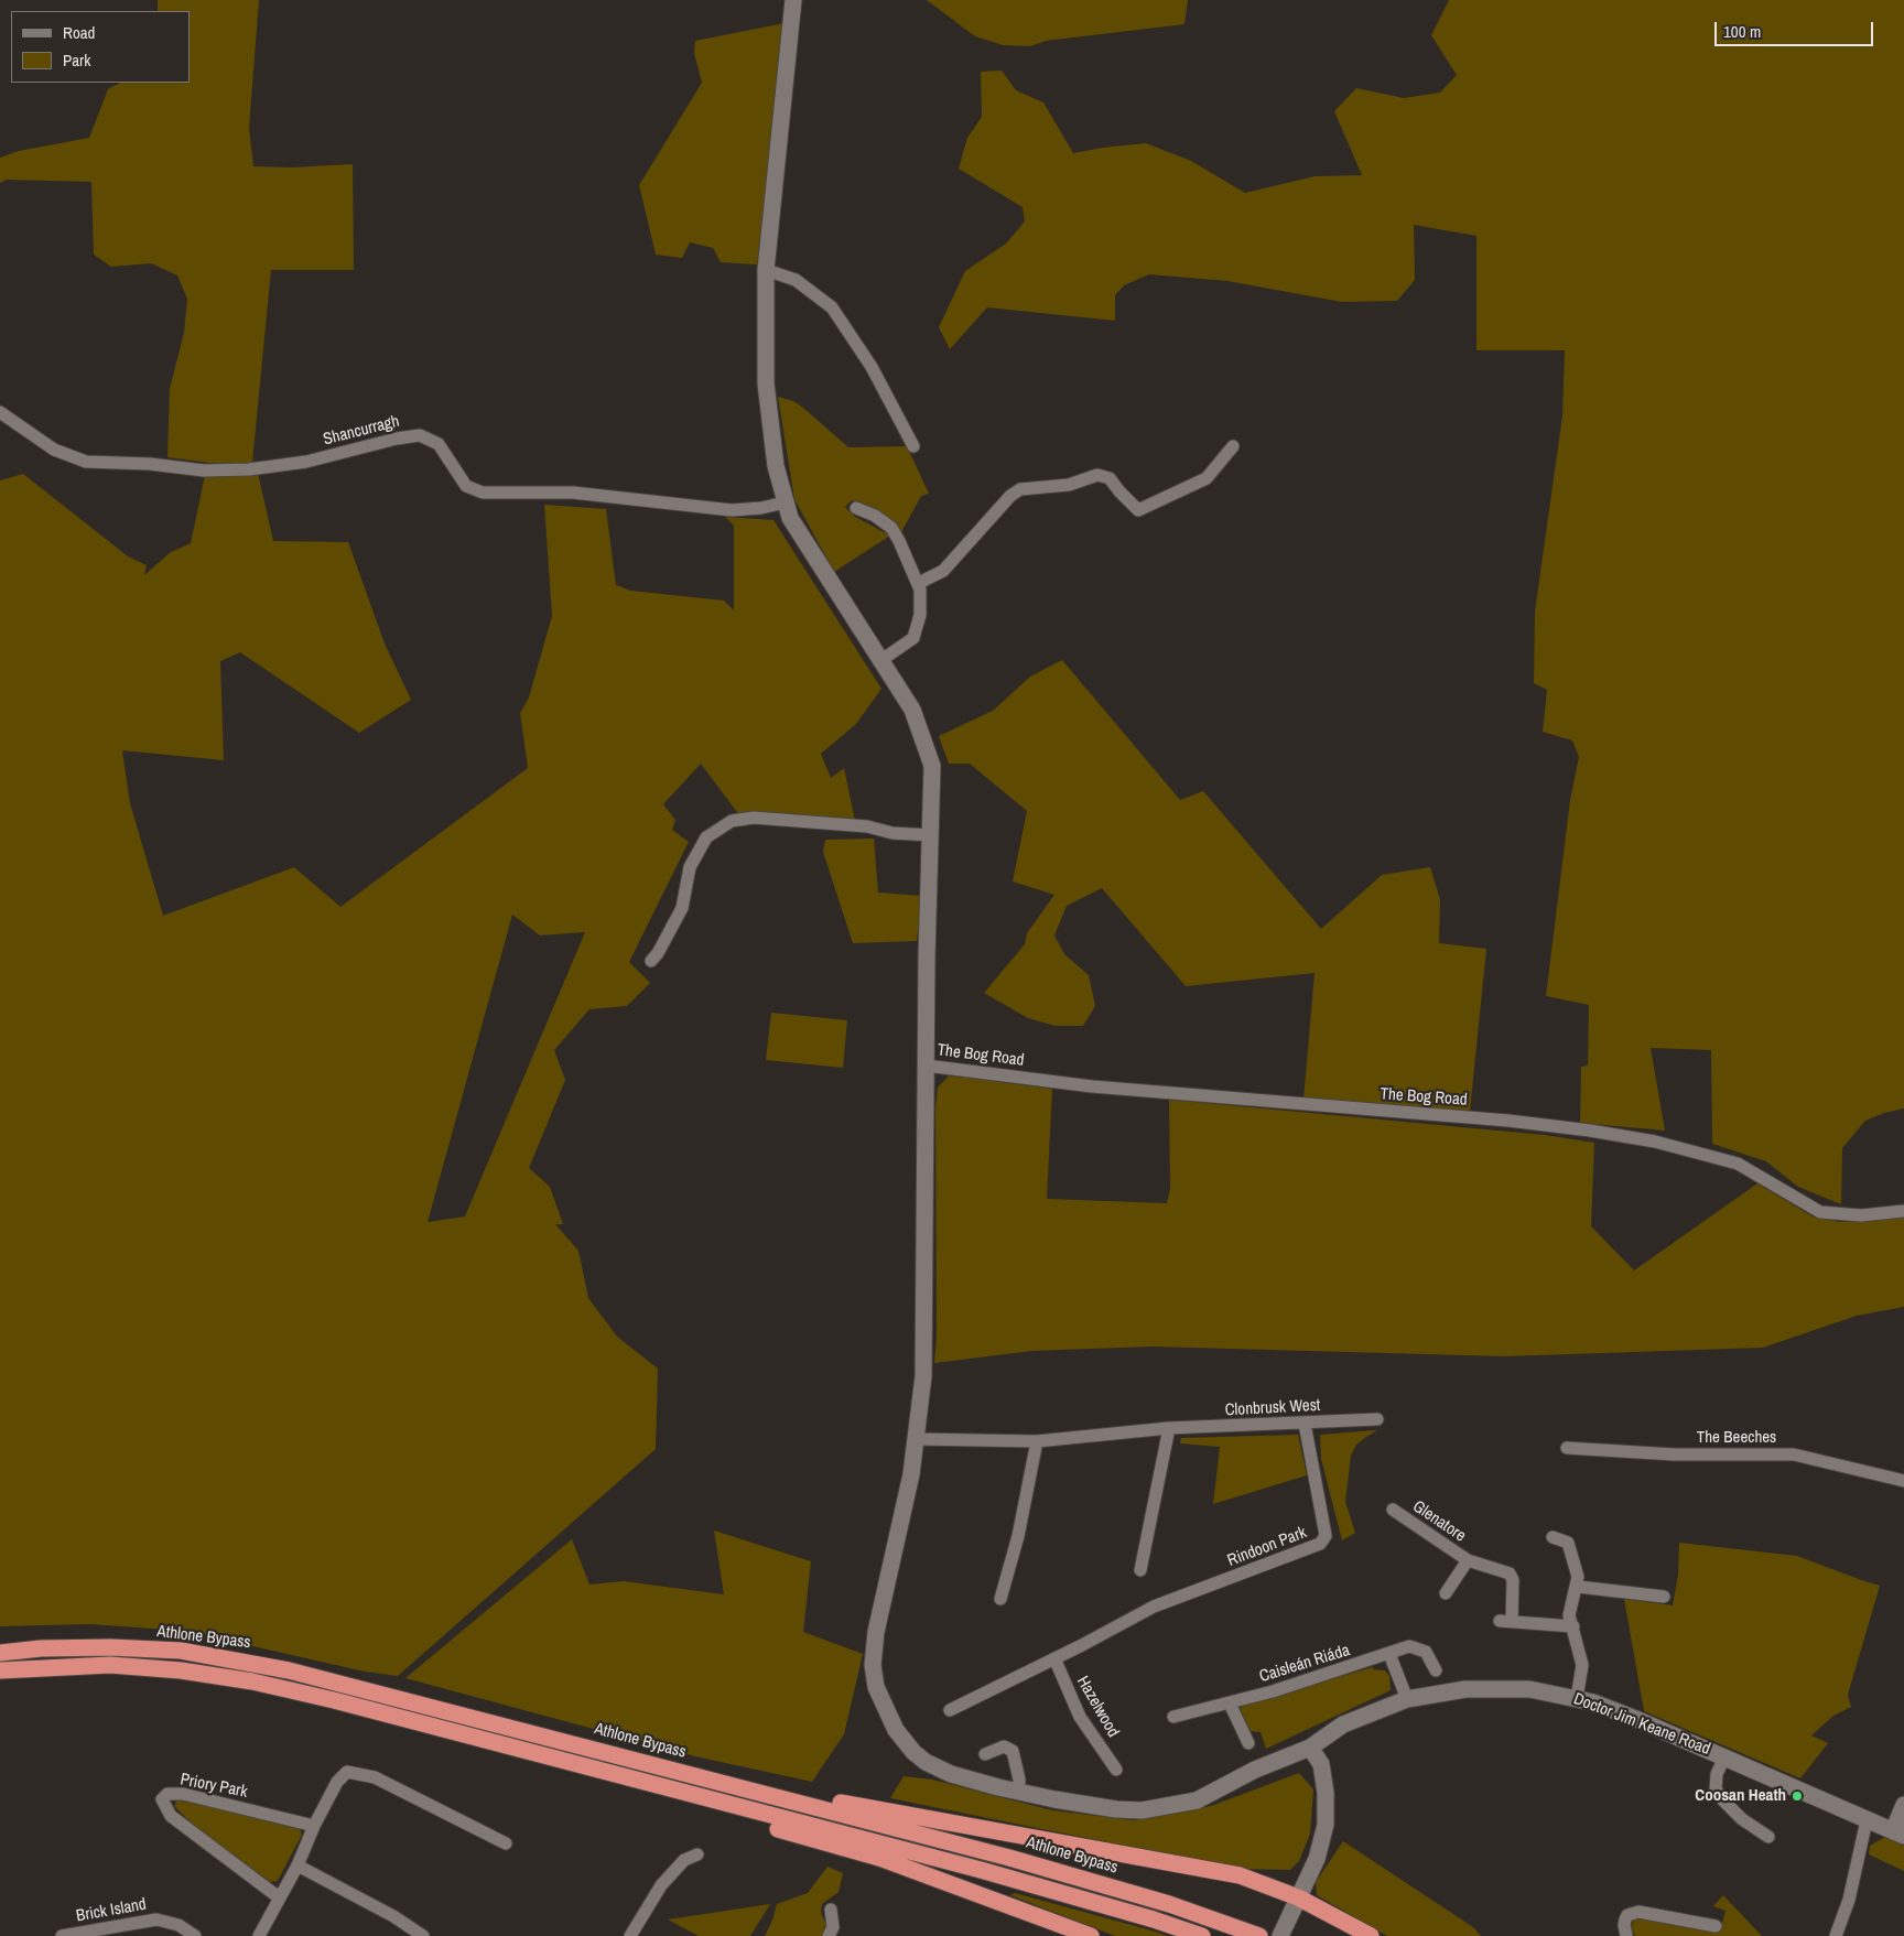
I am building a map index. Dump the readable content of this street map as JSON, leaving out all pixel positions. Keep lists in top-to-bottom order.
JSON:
{
  "streets": {
    "highway": ["Athlone Bypass"],
    "street": [
      "Shancurragh",
      "The Bog Road",
      "Clonbrusk West",
      "The Beeches",
      "Glenatore",
      "Rindoon Park",
      "Caisleán Riáda",
      "Hazelwood",
      "Doctor Jim Keane Road",
      "Priory Park",
      "Brick Island"
    ]
  },
  "crossings": [
    ["Shancurragh", "Doctor Jim Keane Road"],
    ["The Bog Road", "Doctor Jim Keane Road"],
    ["Clonbrusk West", "Rindoon Park"],
    ["Clonbrusk West", "Doctor Jim Keane Road"],
    ["Rindoon Park", "Hazelwood"]
  ],
  "places": ["Coosan Heath"],
  "legend": ["Road", "Park"],
  "scale_bar": "100 m"
}
